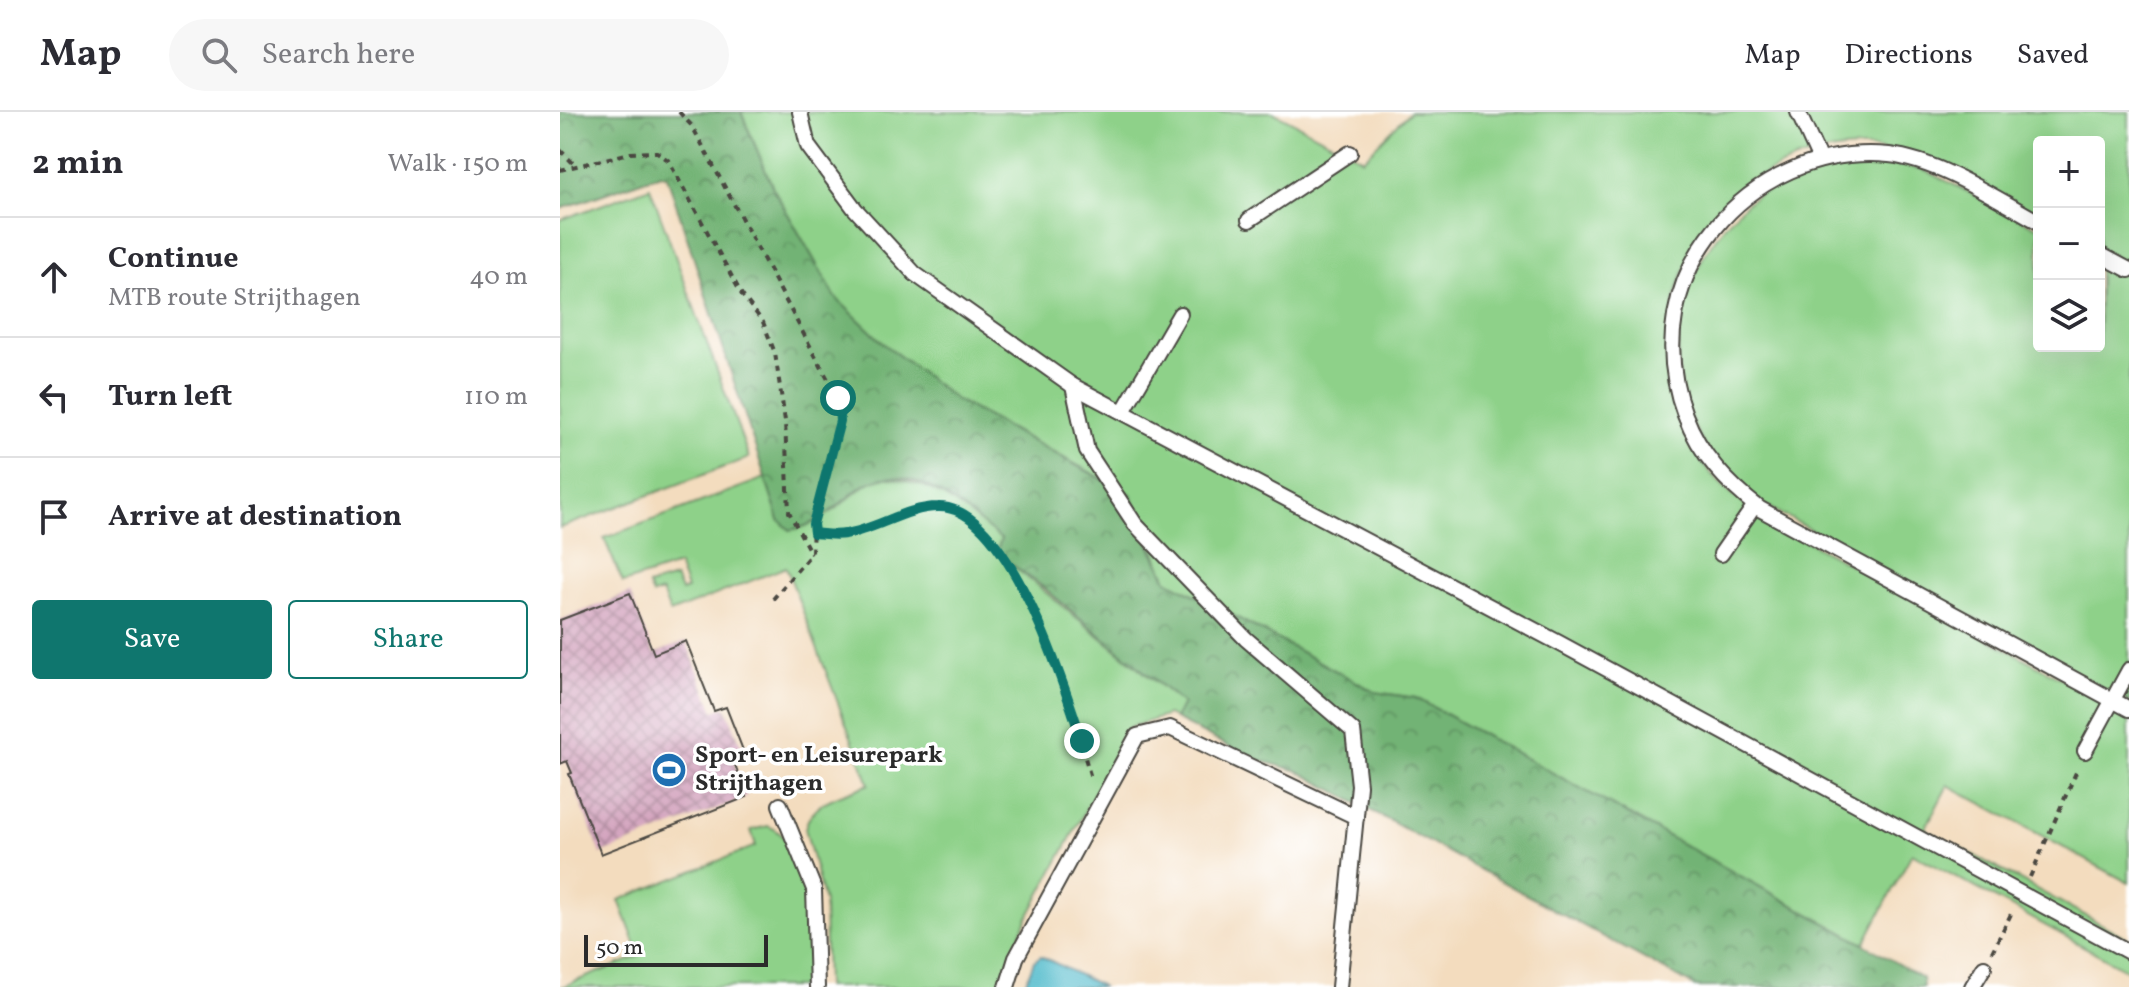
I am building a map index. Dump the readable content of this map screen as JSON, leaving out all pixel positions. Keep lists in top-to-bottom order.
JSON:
{
  "places": {
    "sports": ["Sport- en Leisurepark Strijthagen"]
  },
  "scale_bar": "50 m",
  "page": {
    "header": "Map",
    "search": "Search here",
    "nav": ["Map", "Directions", "Saved"],
    "heading": ["2 min", "Walk · 150 m"],
    "map_buttons": ["+", "−"],
    "list": [
      ["Continue", "MTB route Strijthagen", "40 m"],
      ["Turn left", "110 m"],
      "Arrive at destination"
    ],
    "buttons": ["Save", "Share"],
    "scale": "50 m"
  }
}
